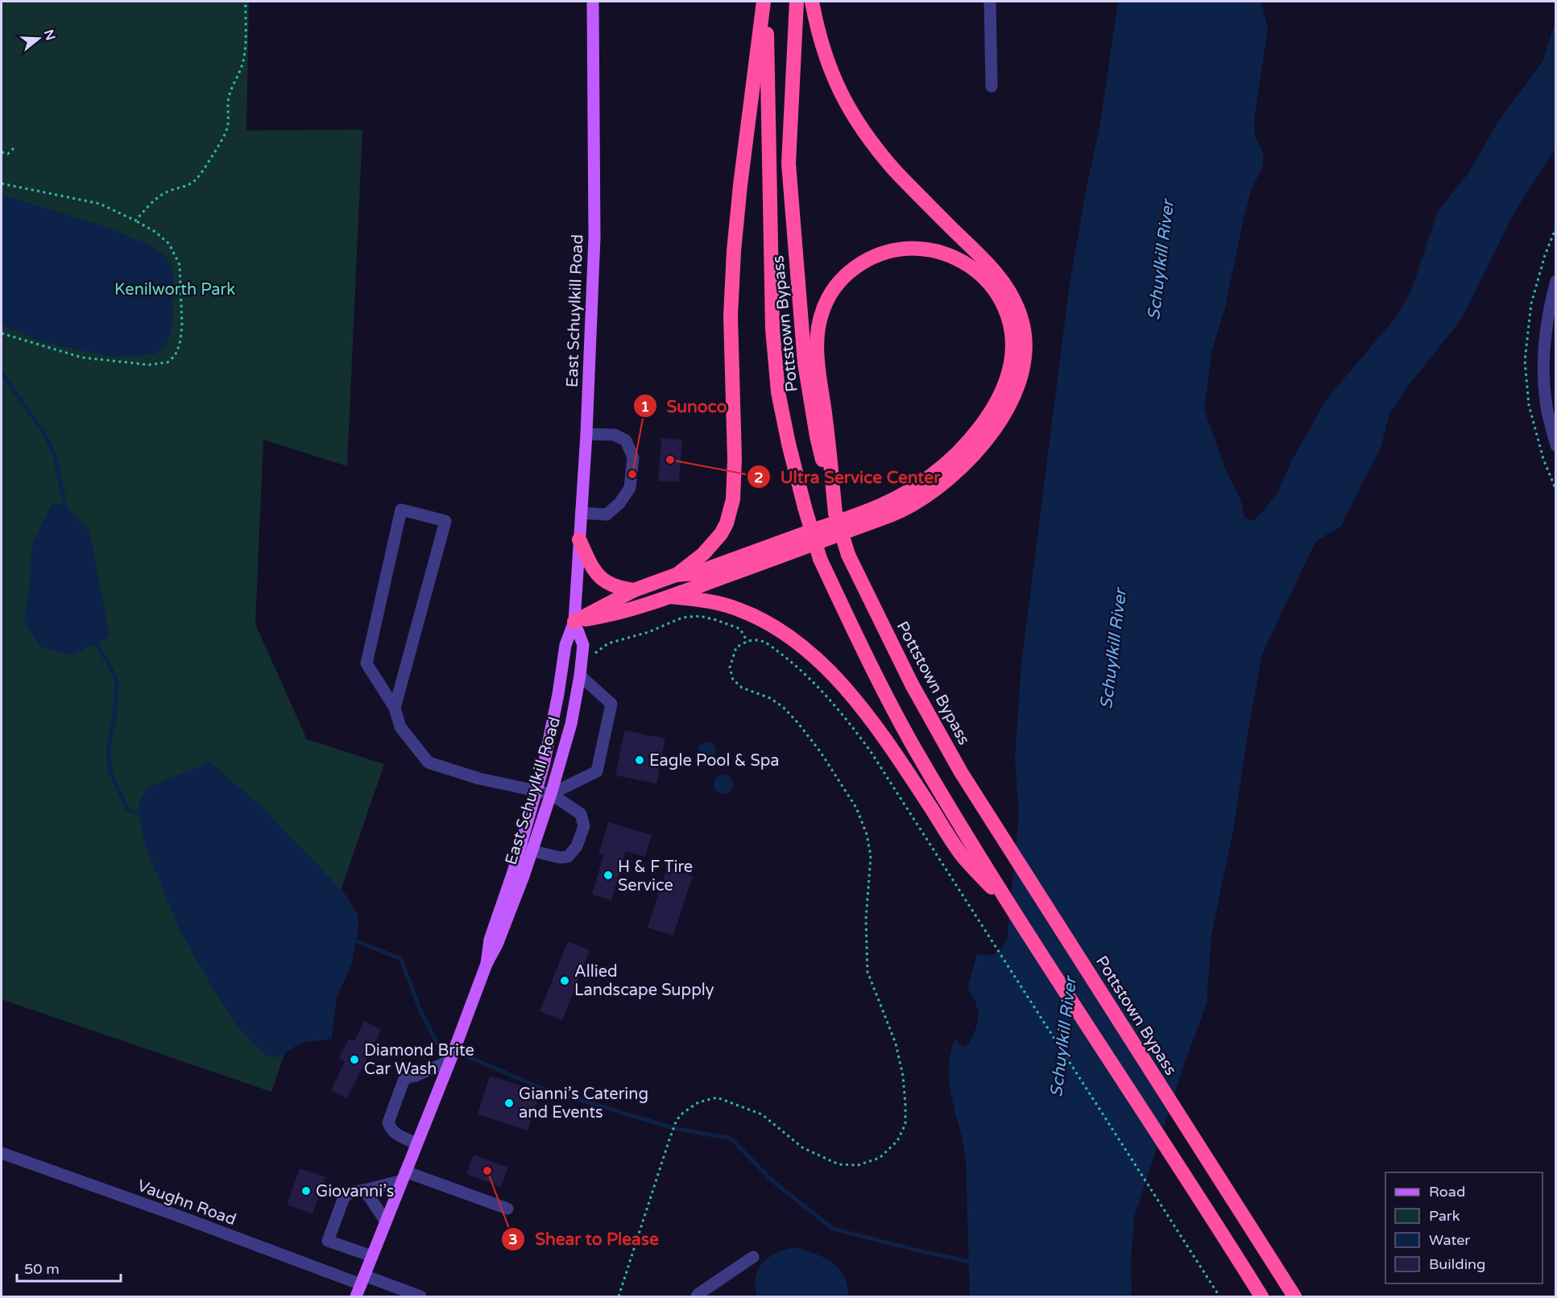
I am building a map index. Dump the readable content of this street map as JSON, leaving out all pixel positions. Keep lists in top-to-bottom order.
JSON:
{
  "streets": {
    "highway": ["Pottstown Bypass"],
    "main road": ["East Schuylkill Road"],
    "street": ["Vaughn Road"]
  },
  "crossings": [
    ["East Schuylkill Road", "Vaughn Road"]
  ],
  "water": ["Schuylkill River"],
  "parks": ["Kenilworth Park"],
  "places": [
    "Ultra Service Center",
    "Sunoco",
    "Eagle Pool & Spa",
    "H & F Tire Service",
    "Allied Landscape Supply",
    "Diamond Brite Car Wash",
    "Gianni’s Catering and Events",
    "Shear to Please",
    "Giovanni’s"
  ],
  "legend": [
    "Road",
    "Park",
    "Water",
    "Building"
  ],
  "scale_bar": "50 m",
  "north": "right"
}
